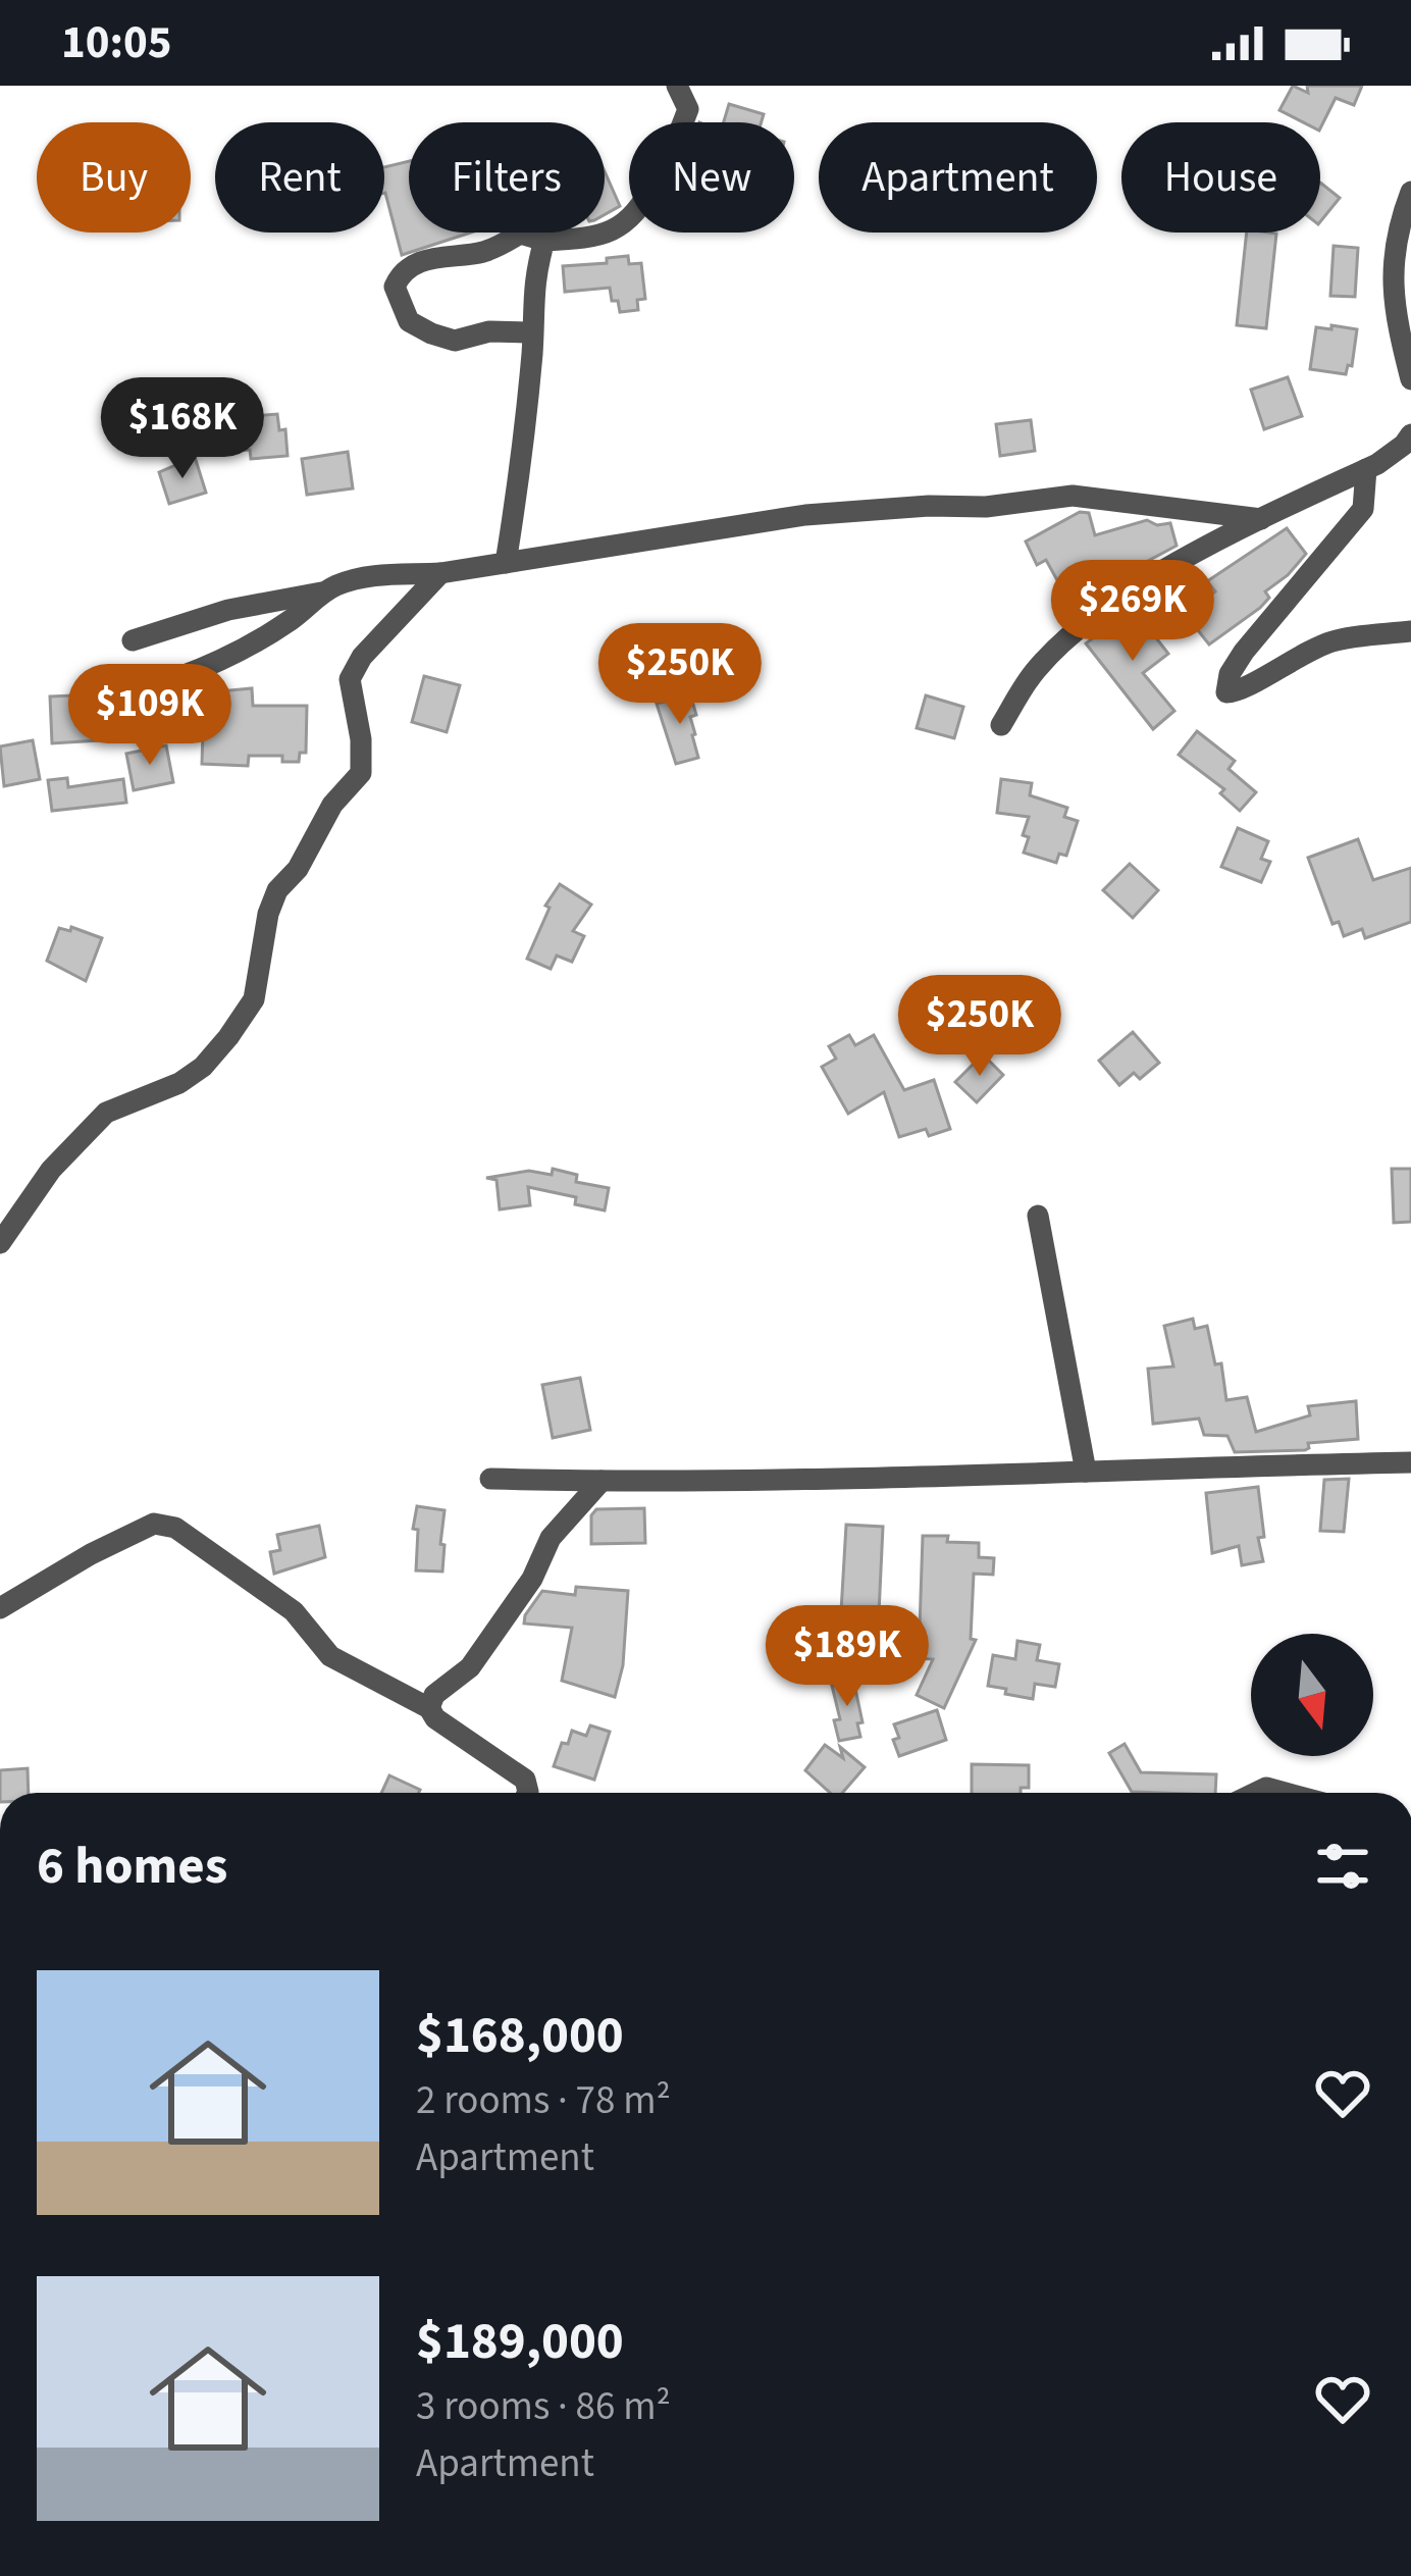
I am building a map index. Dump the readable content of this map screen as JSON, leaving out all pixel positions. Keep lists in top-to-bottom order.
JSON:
{
  "north": "bottom",
  "page": {
    "status": "10:05",
    "chip": [
      "Buy",
      "Rent",
      "Filters",
      "New",
      "Apartment",
      "House"
    ],
    "price": [
      "$168K",
      "$269K",
      "$250K",
      "$109K",
      "$250K",
      "$189K"
    ],
    "heading": "6 homes",
    "list": [
      {
        "name": "$168,000",
        "note": "2 rooms · 78 m² · Apartment"
      },
      {
        "name": "$189,000",
        "note": "3 rooms · 86 m² · Apartment"
      }
    ]
  }
}
